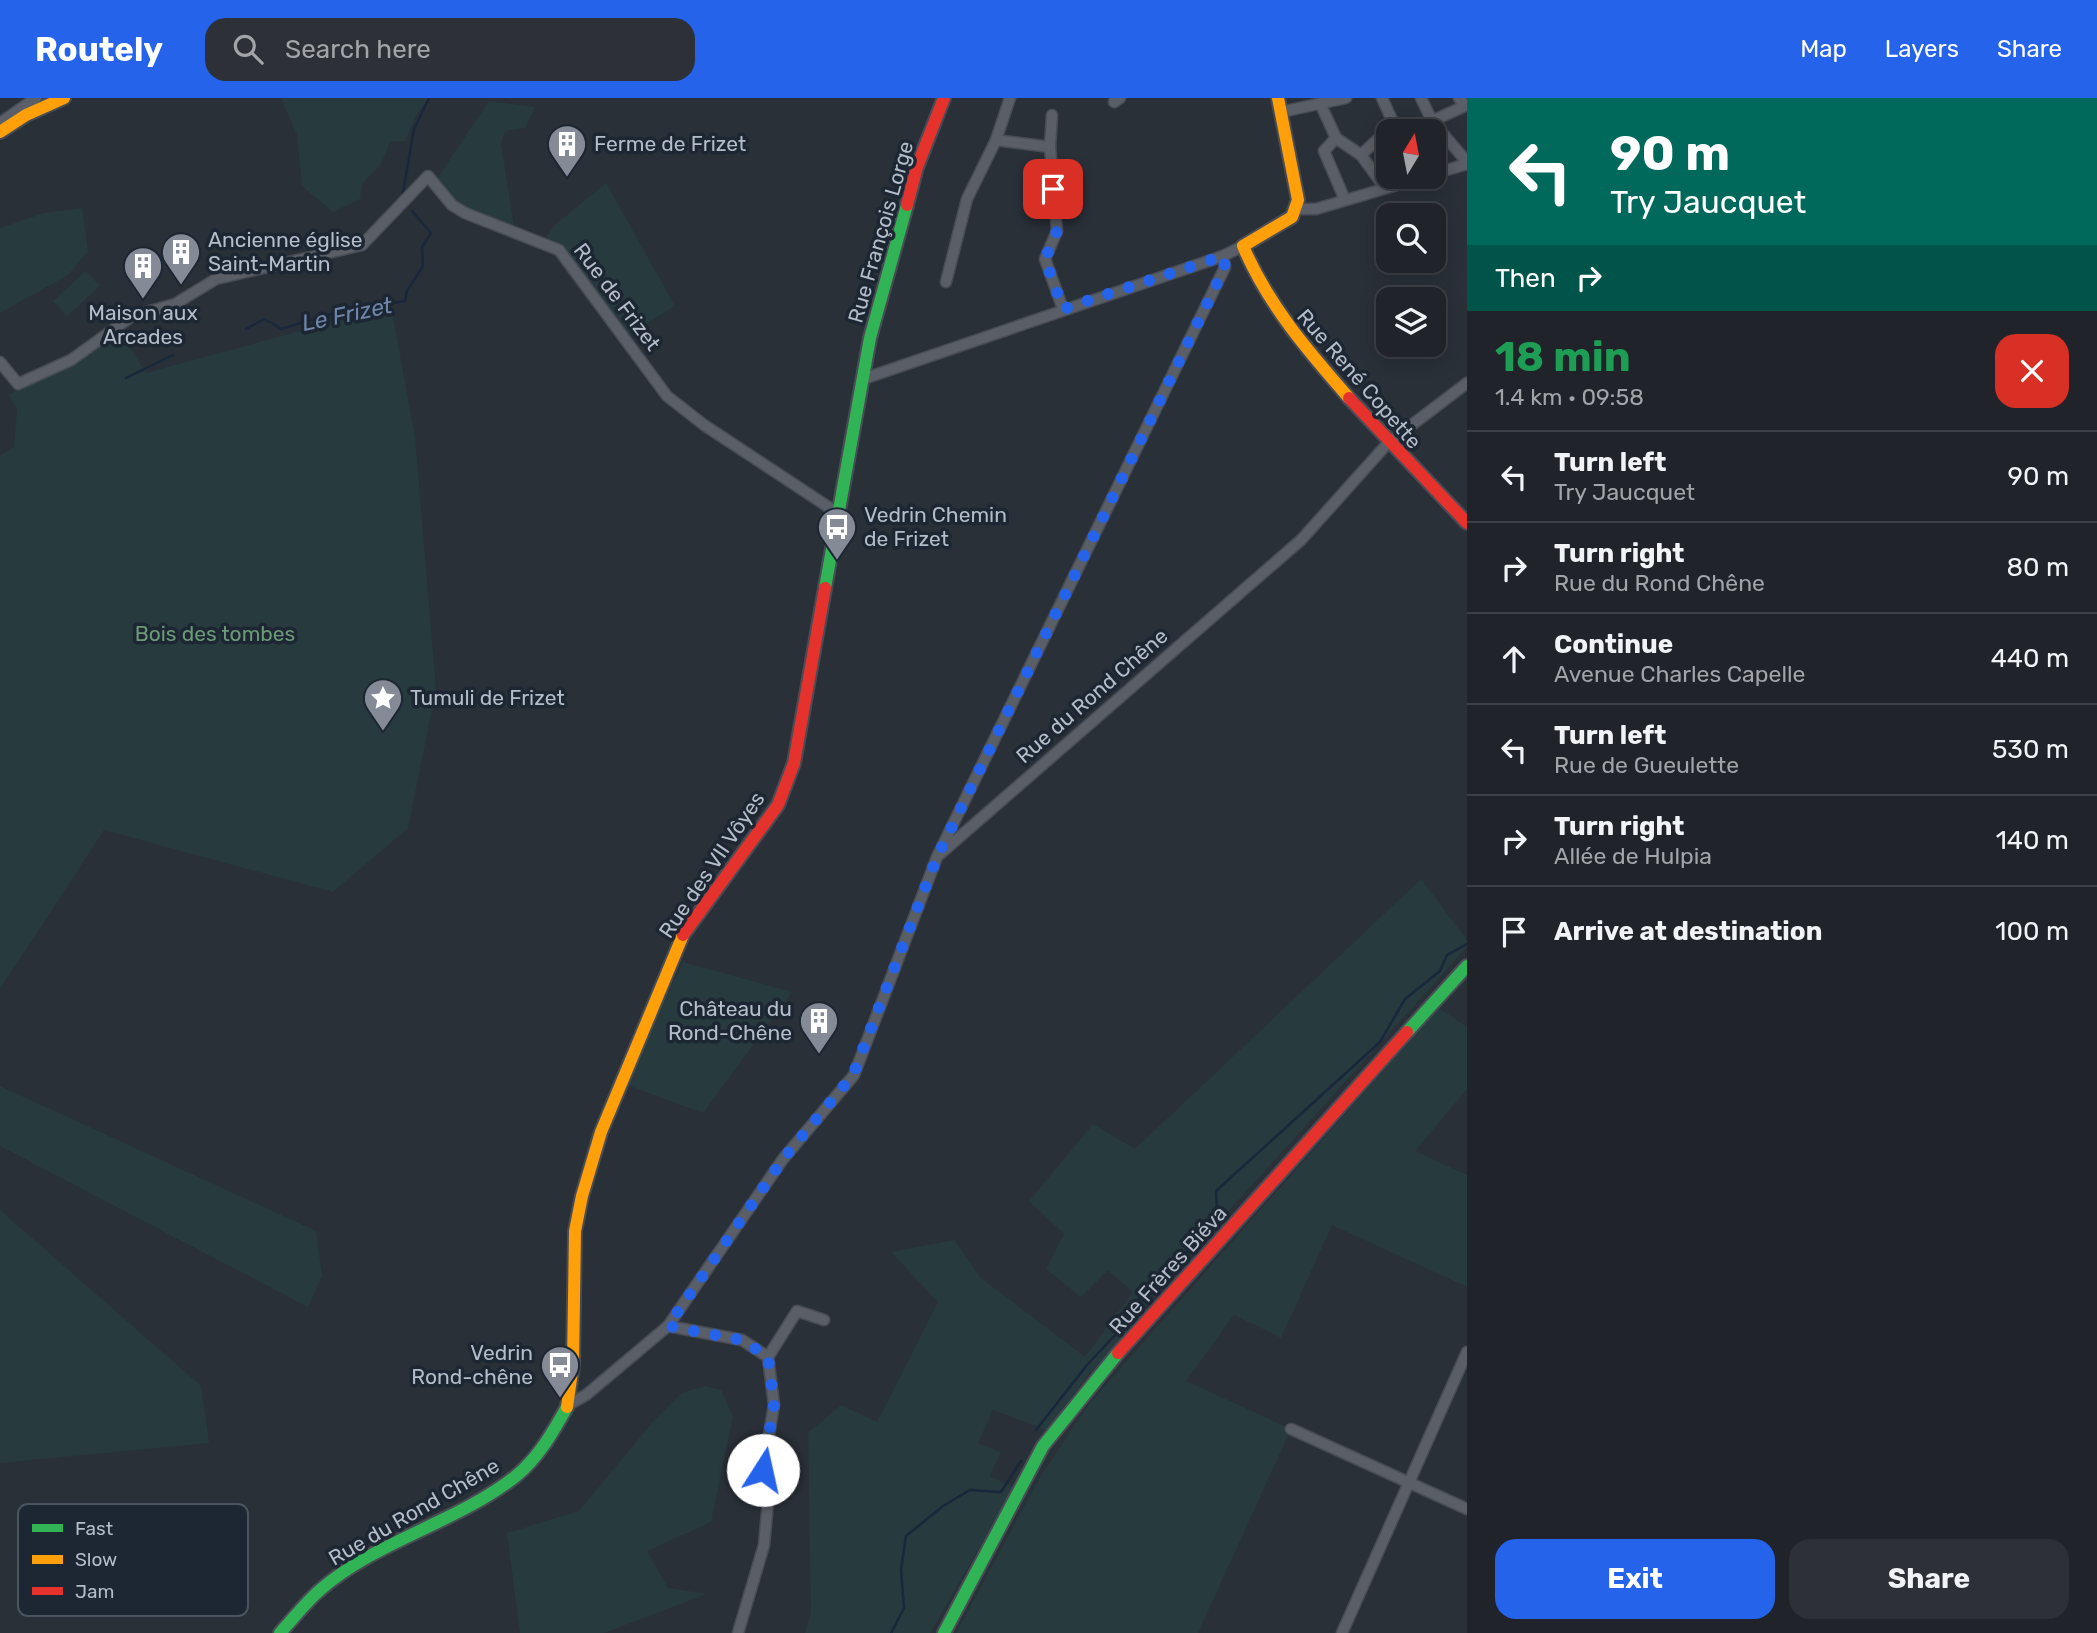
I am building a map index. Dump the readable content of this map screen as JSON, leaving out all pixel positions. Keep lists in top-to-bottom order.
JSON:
{
  "streets": {
    "street": [
      "Rue François Lorge",
      "Rue de Frizet",
      "Rue René Copette",
      "Rue du Rond Chêne",
      "Rue des VII Vôyes",
      "Rue Frères Biéva"
    ]
  },
  "crossings": [
    ["Rue François Lorge", "Rue des VII Vôyes"],
    ["Rue de Frizet", "Rue des VII Vôyes"],
    ["Rue René Copette", "Rue du Rond Chêne"],
    ["Rue du Rond Chêne", "Rue des VII Vôyes"]
  ],
  "water": ["Le Frizet"],
  "parks": ["Bois des tombes"],
  "places": {
    "building": [
      "Ferme de Frizet",
      "Ancienne église Saint-Martin",
      "Maison aux Arcades",
      "Château du Rond-Chêne"
    ],
    "bus stop": ["Vedrin Chemin de Frizet", "Vedrin Rond-chêne"],
    "place": ["Tumuli de Frizet"]
  },
  "legend": ["Fast", "Slow", "Jam"],
  "north": "top",
  "page": {
    "header": "Routely",
    "search": "Search here",
    "nav": ["Map", "Layers", "Share"],
    "turn": ["90 m", "Try Jaucquet"],
    "then": "Then",
    "heading": ["18 min", "1.4 km · 09:58"],
    "list": [
      {
        "name": "Turn left",
        "note": "Try Jaucquet",
        "value": "90 m"
      },
      {
        "name": "Turn right",
        "note": "Rue du Rond Chêne",
        "value": "80 m"
      },
      {
        "name": "Continue",
        "note": "Avenue Charles Capelle",
        "value": "440 m"
      },
      {
        "name": "Turn left",
        "note": "Rue de Gueulette",
        "value": "530 m"
      },
      {
        "name": "Turn right",
        "note": "Allée de Hulpia",
        "value": "140 m"
      },
      {
        "name": "Arrive at destination",
        "value": "100 m"
      }
    ],
    "buttons": ["Exit", "Share"]
  }
}
